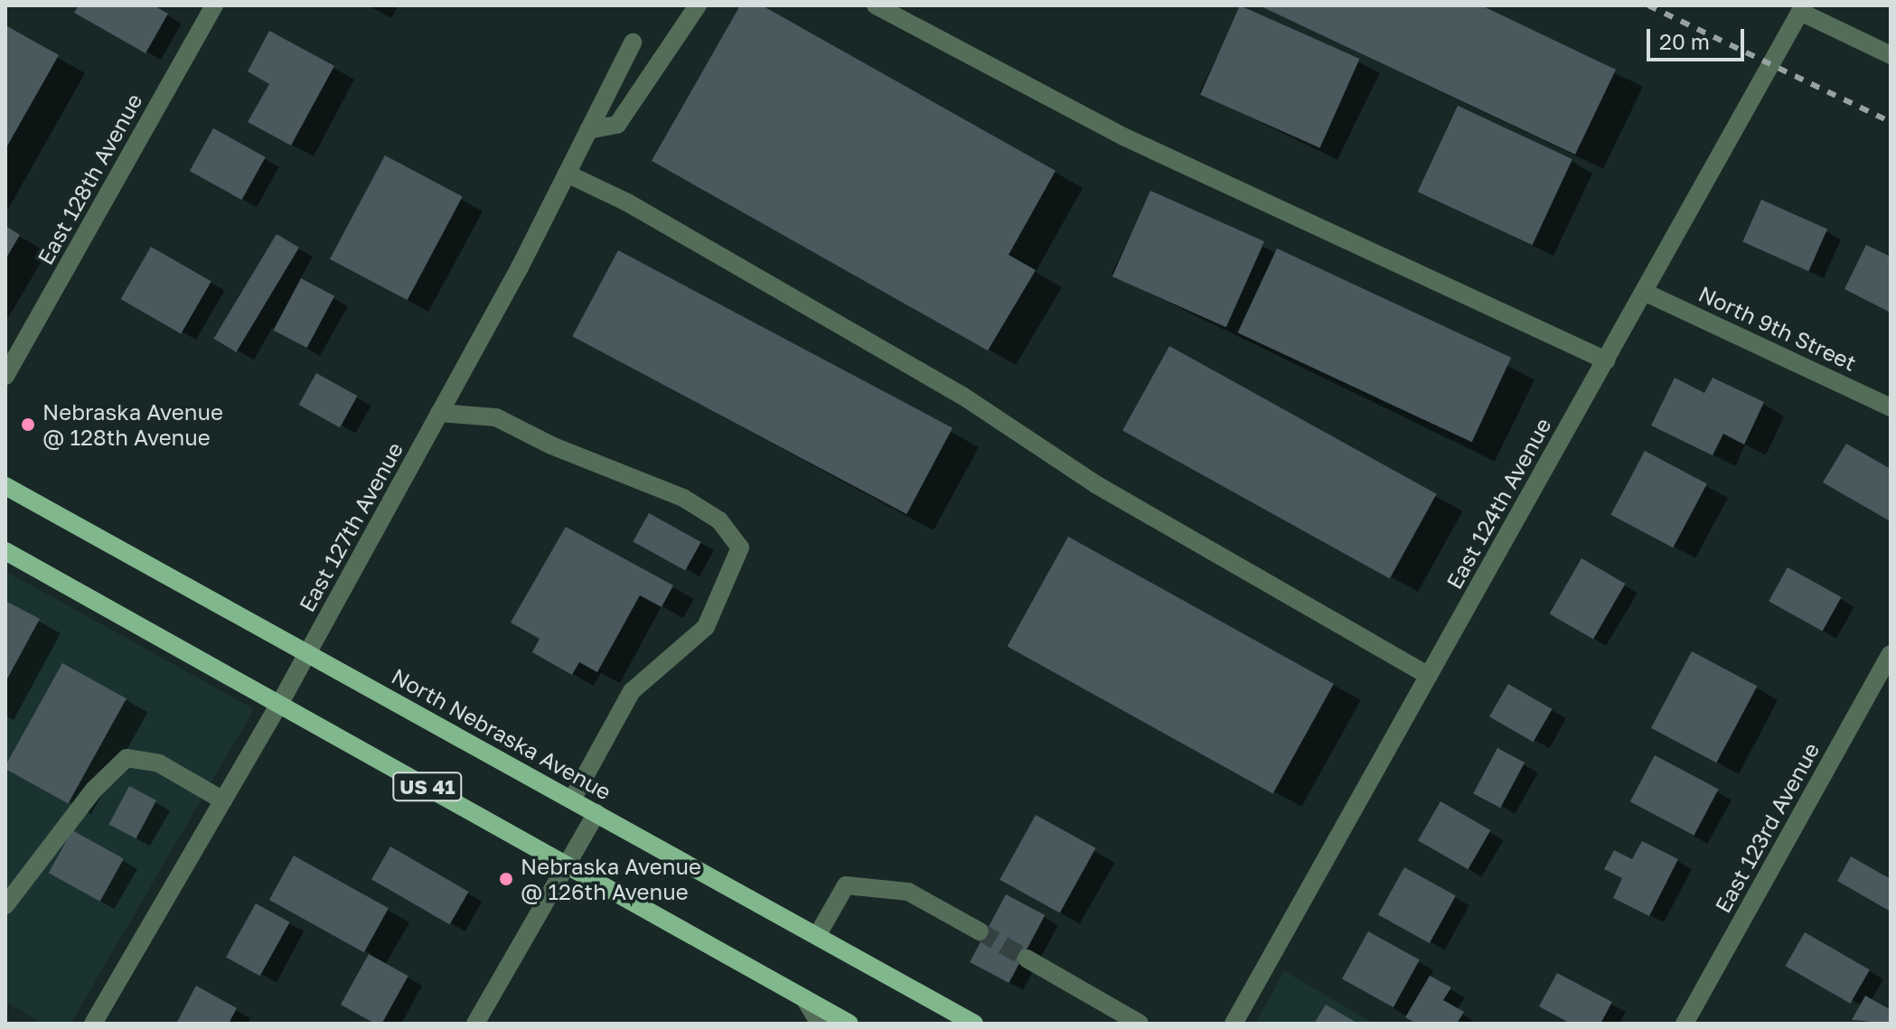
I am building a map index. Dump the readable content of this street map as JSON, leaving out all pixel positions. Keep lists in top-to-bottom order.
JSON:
{
  "streets": {
    "main road": ["North Nebraska Avenue", "US 41"],
    "street": [
      "East 128th Avenue",
      "North 9th Street",
      "East 124th Avenue",
      "East 127th Avenue",
      "East 123rd Avenue"
    ]
  },
  "crossings": [
    ["North 9th Street", "East 124th Avenue"],
    ["East 127th Avenue", "North Nebraska Avenue"],
    ["East 127th Avenue", "US 41"]
  ],
  "places": ["Nebraska Avenue @ 128th Avenue", "Nebraska Avenue @ 126th Avenue"],
  "scale_bar": "20 m"
}
